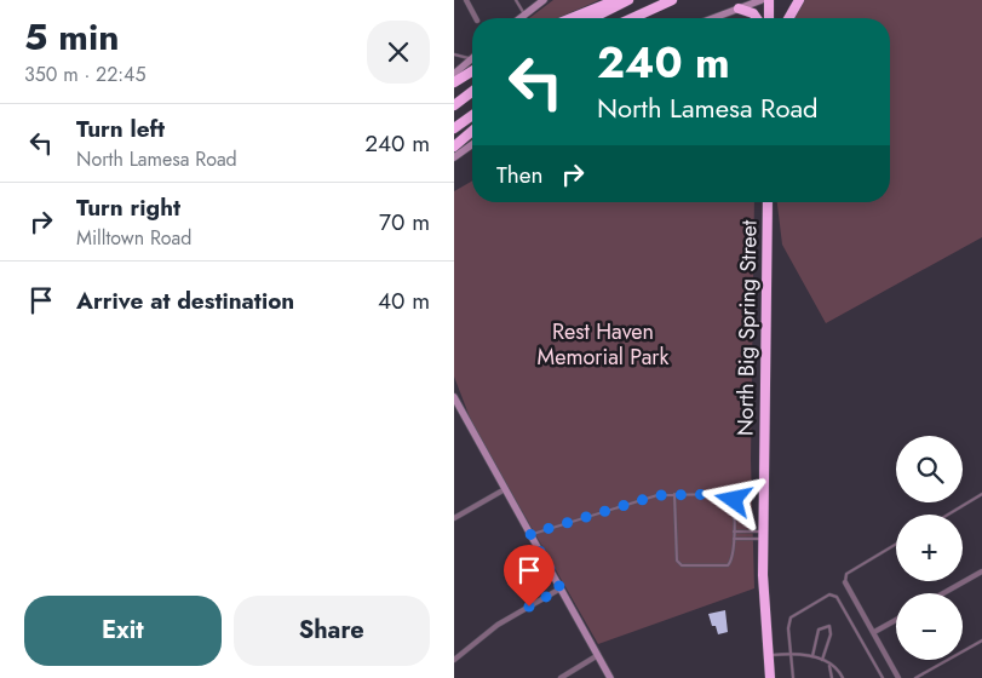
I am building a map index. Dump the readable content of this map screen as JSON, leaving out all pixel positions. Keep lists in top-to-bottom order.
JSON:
{
  "streets": {
    "highway": ["North Big Spring Street"]
  },
  "parks": ["Rest Haven Memorial Park"],
  "page": {
    "heading": ["5 min", "350 m · 22:45"],
    "turn": ["240 m", "North Lamesa Road"],
    "list": [
      {
        "name": "Turn left",
        "note": "North Lamesa Road",
        "value": "240 m"
      },
      {
        "name": "Turn right",
        "note": "Milltown Road",
        "value": "70 m"
      },
      {
        "name": "Arrive at destination",
        "value": "40 m"
      }
    ],
    "then": "Then",
    "map_buttons": ["+", "−"],
    "buttons": ["Exit", "Share"]
  }
}
